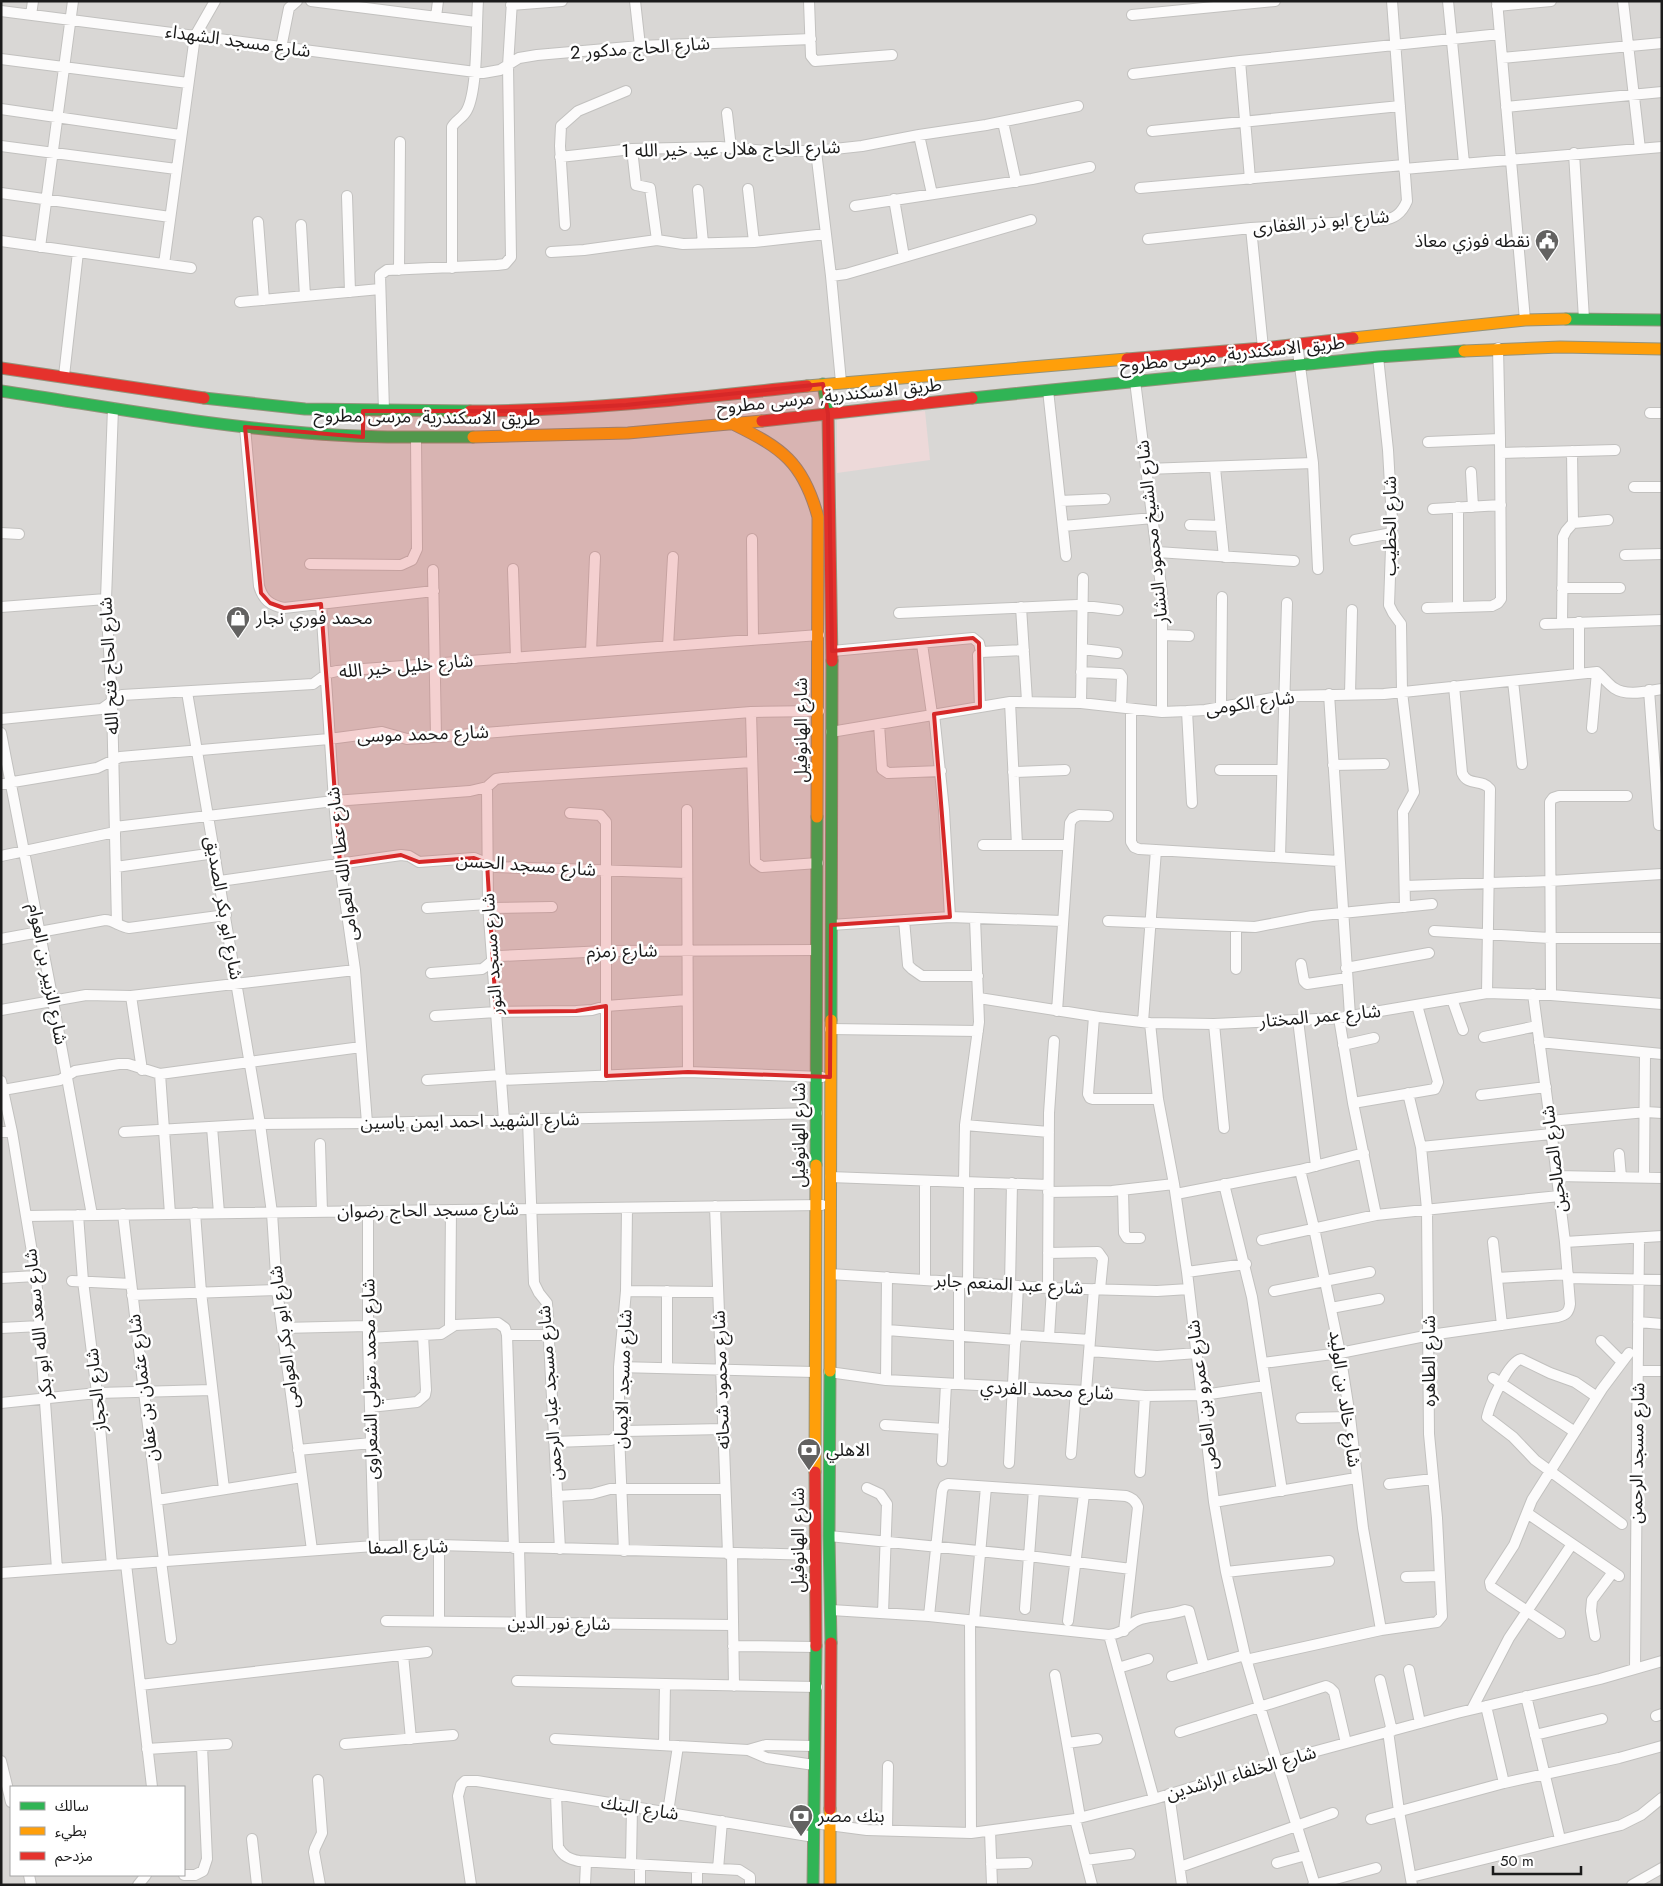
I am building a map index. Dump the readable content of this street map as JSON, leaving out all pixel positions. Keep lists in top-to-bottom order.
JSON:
{
  "streets": {
    "main road": ["طريق الاسكندرية, مرسى مطروح", "شارع الهانوفيل"],
    "street": [
      "شارع مسجد الشهداء",
      "شارع الحاج مدكور 2",
      "شارع الحاج هلال عيد خير الله 1",
      "شارع ابو ذر الغفارى",
      "شارع الخطيب",
      "شارع الشيخ محمود النشار",
      "شارع الحاج فتح الله",
      "شارع خليل خير الله",
      "شارع الكومى",
      "شارع محمد موسى",
      "شارع عطا الله العوامى",
      "شارع مسجد الحسن",
      "شارع ابو بكر الصديق",
      "شارع زمزم",
      "شارع مسجد النور",
      "شارع الزبير بن العوام",
      "شارع عمر المختار",
      "شارع الشهيد احمد ايمن ياسين",
      "شارع الصالحين",
      "شارع مسجد الحاج رضوان",
      "شارع عبد المنعم جابر",
      "شارع سعد الله ابو بكر",
      "شارع ابو بكر العوامى",
      "شارع الطاهره",
      "شارع محمد متولي الشعراوى",
      "شارع مسجد الايمان",
      "شارع محمود شحاته",
      "شارع عثمان بن عفان",
      "شارع الحجاز",
      "شارع محمد الفردي",
      "شارع مسجد عباد الرحمن",
      "شارع عمرو بن العاص",
      "شارع خالد بن الوليد",
      "شارع مسجد الرحمن",
      "شارع الصفا",
      "شارع نور الدين",
      "شارع الخلفاء الراشدين",
      "شارع البنك"
    ]
  },
  "crossings": [
    ["شارع مسجد الشهداء", "شارع الحاج مدكور 2"],
    ["طريق الاسكندرية, مرسى مطروح", "شارع الخطيب"],
    ["طريق الاسكندرية, مرسى مطروح", "شارع الشيخ محمود النشار"],
    ["طريق الاسكندرية, مرسى مطروح", "شارع الحاج فتح الله"],
    ["طريق الاسكندرية, مرسى مطروح", "شارع الهانوفيل"],
    ["شارع الخطيب", "شارع الكومى"],
    ["شارع الشيخ محمود النشار", "شارع الكومى"],
    ["شارع الحاج فتح الله", "شارع خليل خير الله"],
    ["شارع الحاج فتح الله", "شارع محمد موسى"],
    ["شارع خليل خير الله", "شارع الهانوفيل"],
    ["شارع خليل خير الله", "شارع عطا الله العوامى"],
    ["شارع خليل خير الله", "شارع ابو بكر الصديق"],
    ["شارع الكومى", "شارع الهانوفيل"],
    ["شارع الهانوفيل", "شارع محمد موسى"],
    ["شارع الهانوفيل", "شارع زمزم"],
    ["شارع الهانوفيل", "شارع الشهيد احمد ايمن ياسين"],
    ["شارع الهانوفيل", "شارع مسجد الحاج رضوان"],
    ["شارع الهانوفيل", "شارع عبد المنعم جابر"],
    ["شارع الهانوفيل", "شارع محمد الفردي"],
    ["شارع الهانوفيل", "شارع الصفا"],
    ["شارع الهانوفيل", "شارع الخلفاء الراشدين"],
    ["شارع الهانوفيل", "شارع البنك"],
    ["شارع محمد موسى", "شارع عطا الله العوامى"],
    ["شارع محمد موسى", "شارع ابو بكر الصديق"],
    ["شارع محمد موسى", "شارع الزبير بن العوام"],
    ["شارع عطا الله العوامى", "شارع مسجد الحسن"],
    ["شارع عطا الله العوامى", "شارع الشهيد احمد ايمن ياسين"],
    ["شارع مسجد الحسن", "شارع ابو بكر الصديق"],
    ["شارع مسجد الحسن", "شارع مسجد النور"],
    ["شارع ابو بكر الصديق", "شارع الشهيد احمد ايمن ياسين"],
    ["شارع ابو بكر الصديق", "شارع ابو بكر العوامى"],
    ["شارع زمزم", "شارع مسجد النور"],
    ["شارع مسجد النور", "شارع الشهيد احمد ايمن ياسين"],
    ["شارع الزبير بن العوام", "شارع مسجد الحاج رضوان"],
    ["شارع عمر المختار", "شارع الصالحين"],
    ["شارع عمر المختار", "شارع عمرو بن العاص"],
    ["شارع الشهيد احمد ايمن ياسين", "شارع ابو بكر العوامى"],
    ["شارع الشهيد احمد ايمن ياسين", "شارع مسجد عباد الرحمن"],
    ["شارع مسجد الحاج رضوان", "شارع سعد الله ابو بكر"],
    ["شارع مسجد الحاج رضوان", "شارع ابو بكر العوامى"],
    ["شارع مسجد الحاج رضوان", "شارع محمد متولي الشعراوى"],
    ["شارع مسجد الحاج رضوان", "شارع مسجد الايمان"],
    ["شارع مسجد الحاج رضوان", "شارع محمود شحاته"],
    ["شارع مسجد الحاج رضوان", "شارع عثمان بن عفان"],
    ["شارع مسجد الحاج رضوان", "شارع الحجاز"],
    ["شارع مسجد الحاج رضوان", "شارع مسجد عباد الرحمن"],
    ["شارع عبد المنعم جابر", "شارع عمرو بن العاص"],
    ["شارع سعد الله ابو بكر", "شارع الصفا"],
    ["شارع ابو بكر العوامى", "شارع الصفا"],
    ["شارع الطاهره", "شارع خالد بن الوليد"],
    ["شارع محمد متولي الشعراوى", "شارع الصفا"],
    ["شارع مسجد الايمان", "شارع الصفا"],
    ["شارع محمود شحاته", "شارع الصفا"],
    ["شارع محمود شحاته", "شارع نور الدين"],
    ["شارع عثمان بن عفان", "شارع الصفا"],
    ["شارع الحجاز", "شارع الصفا"],
    ["شارع محمد الفردي", "شارع عمرو بن العاص"],
    ["شارع مسجد عباد الرحمن", "شارع الصفا"],
    ["شارع عمرو بن العاص", "شارع الخلفاء الراشدين"],
    ["شارع مسجد الرحمن", "شارع الخلفاء الراشدين"]
  ],
  "places": {
    "public building": ["نقطه فوزي معاذ"],
    "shop": ["محمد فوري نجار"],
    "bank": ["الاهلي", "بنك مصر"]
  },
  "legend": ["سالك", "بطيء", "مزدحم"],
  "scale_bar": "50 m"
}
